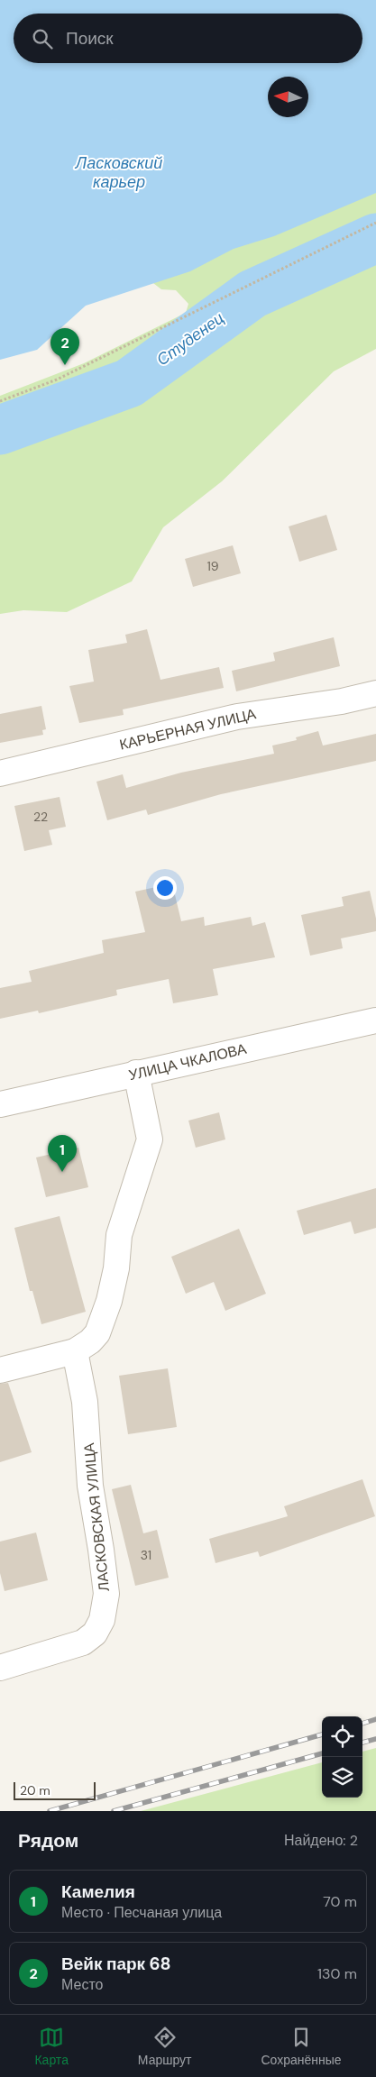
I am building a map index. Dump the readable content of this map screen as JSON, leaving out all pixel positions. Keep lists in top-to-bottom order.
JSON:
{
  "streets": {
    "street": ["КАРЬЕРНАЯ УЛИЦА", "УЛИЦА ЧКАЛОВА", "ЛАСКОВСКАЯ УЛИЦА"]
  },
  "water": ["Ласковский карьер", "Студенец"],
  "house_numbers": ["19", "22", "31"],
  "scale_bar": "20 m",
  "north": "left",
  "page": {
    "search": "Поиск",
    "pins": ["2", "1"],
    "scale": "20 m",
    "heading": ["Рядом", "Найдено: 2"],
    "list": [
      {
        "mark": "1",
        "name": "Камелия",
        "note": "Место · Песчаная улица",
        "value": "70 m"
      },
      {
        "mark": "2",
        "name": "Вейк парк 68",
        "note": "Место",
        "value": "130 m"
      }
    ],
    "nav": ["Карта", "Маршрут", "Сохранённые"]
  }
}
